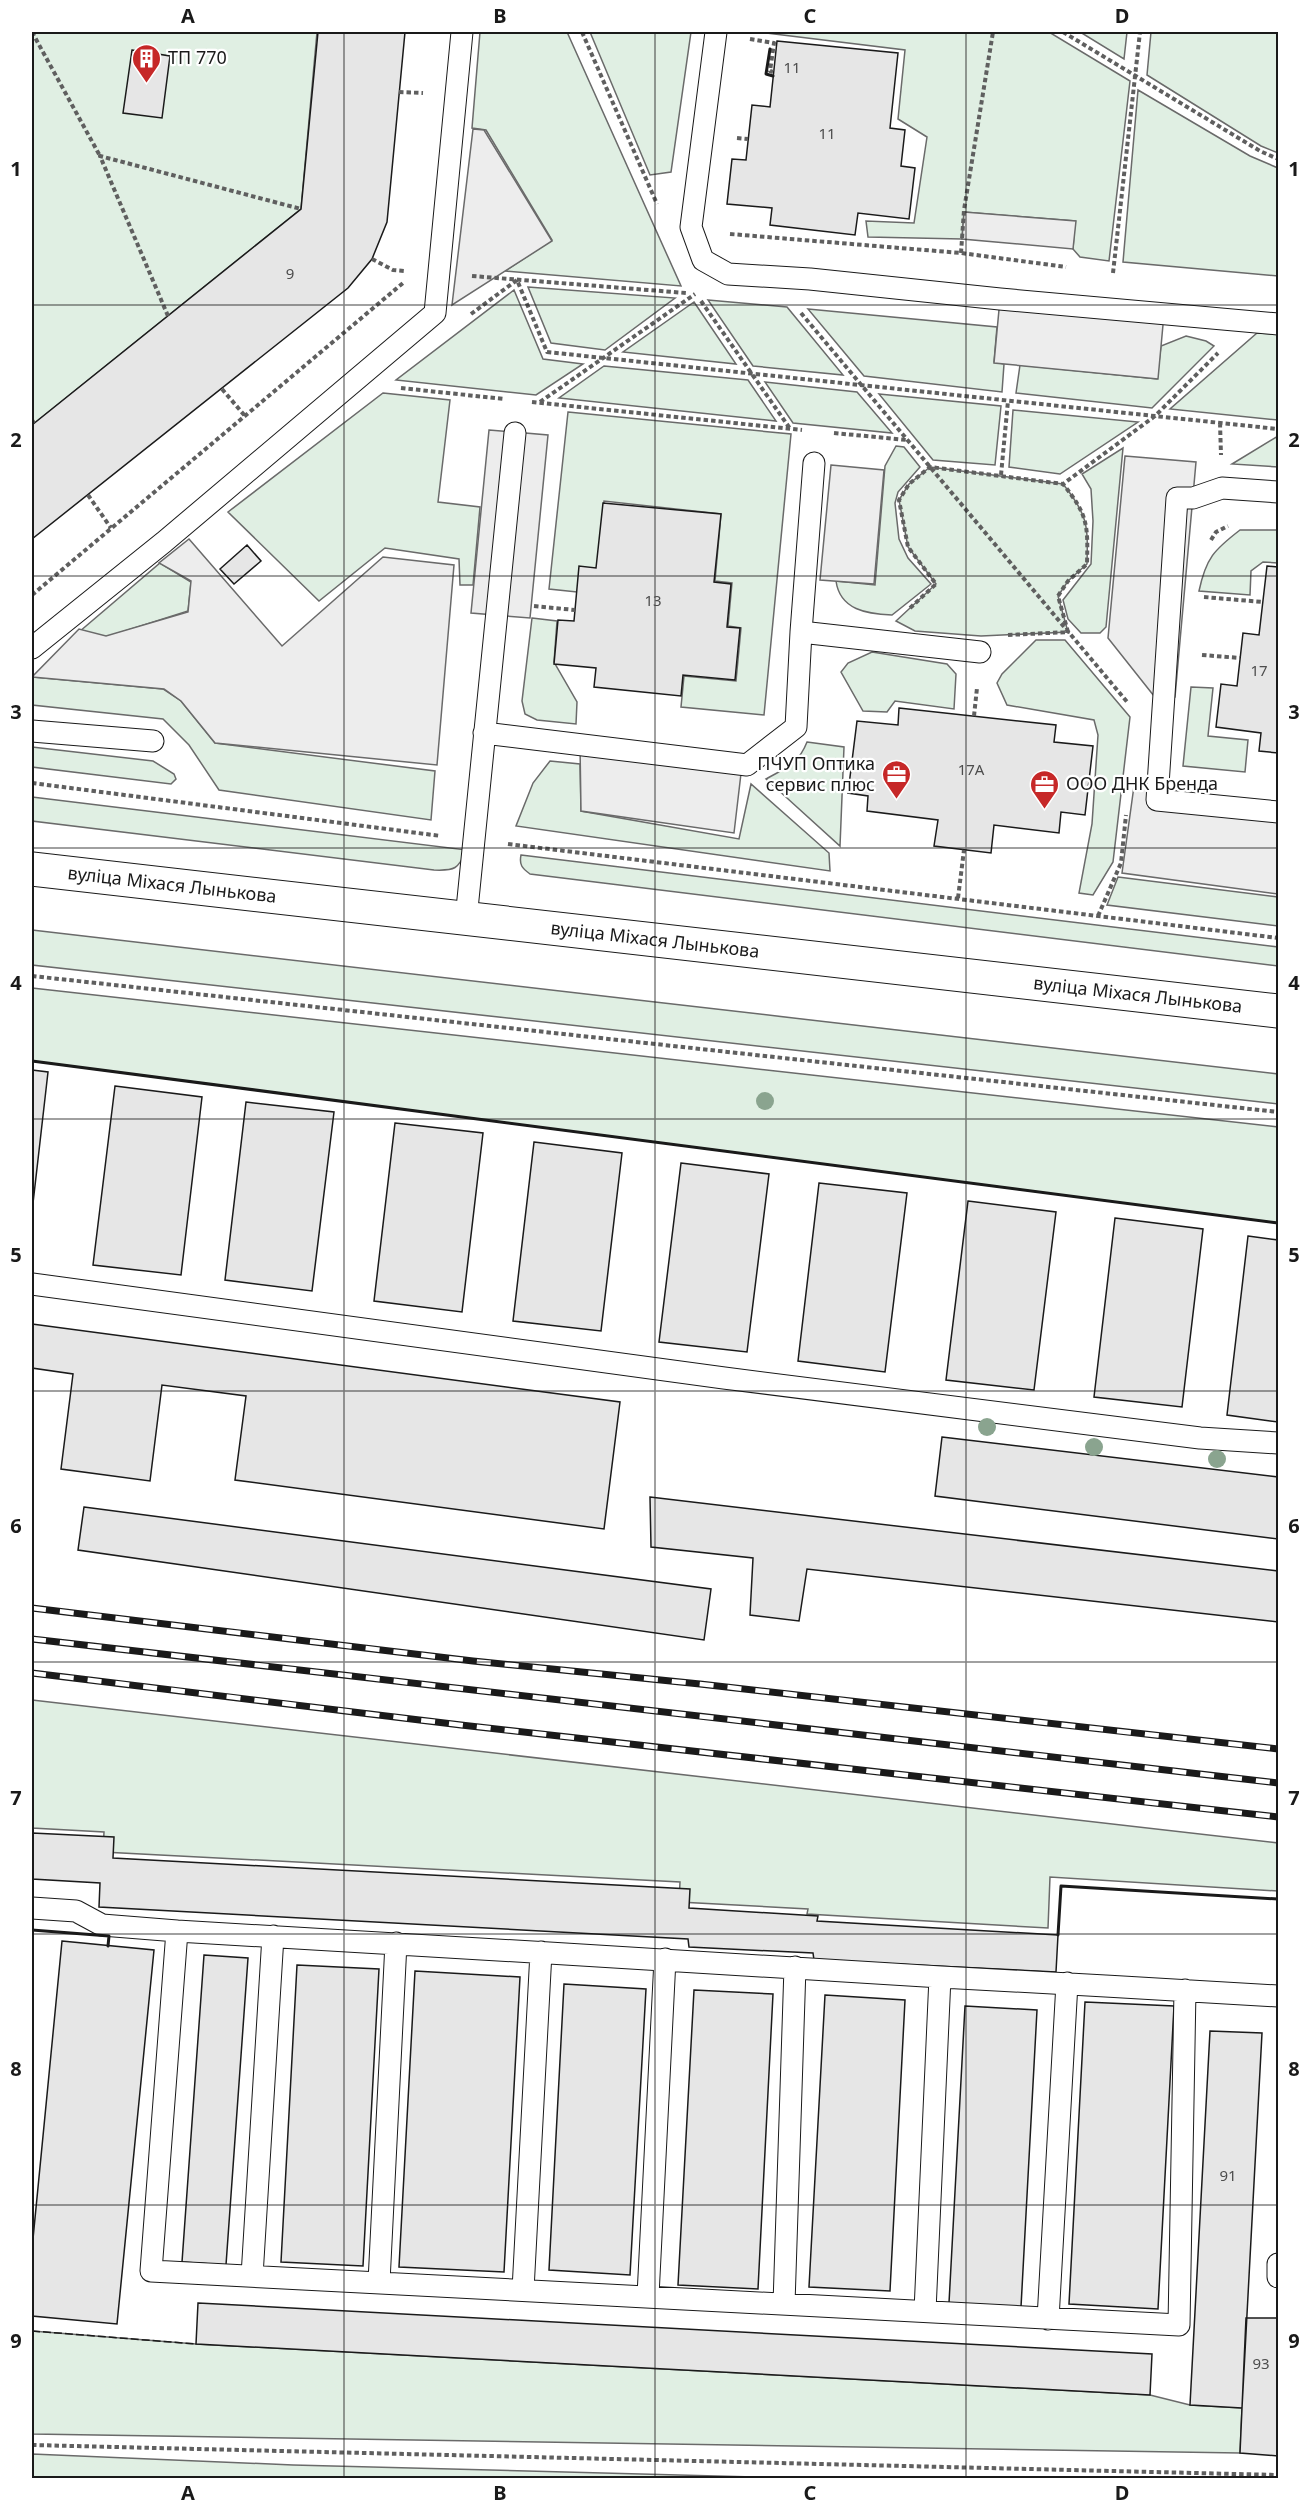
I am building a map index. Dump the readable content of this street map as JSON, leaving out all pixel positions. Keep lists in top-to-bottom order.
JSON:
{
  "streets": {
    "street": ["вуліца Міхася Лынькова"]
  },
  "places": {
    "building": ["ТП 770"],
    "office": ["ПЧУП Оптика сервис плюс", "ООО ДНК Бренда"]
  },
  "house_numbers": [
    "11",
    "11",
    "9",
    "13",
    "17",
    "17А",
    "91",
    "93"
  ],
  "grid": {
    "columns": [
      "A",
      "B",
      "C",
      "D"
    ],
    "rows": [
      "1",
      "2",
      "3",
      "4",
      "5",
      "6",
      "7",
      "8",
      "9"
    ]
  }
}
